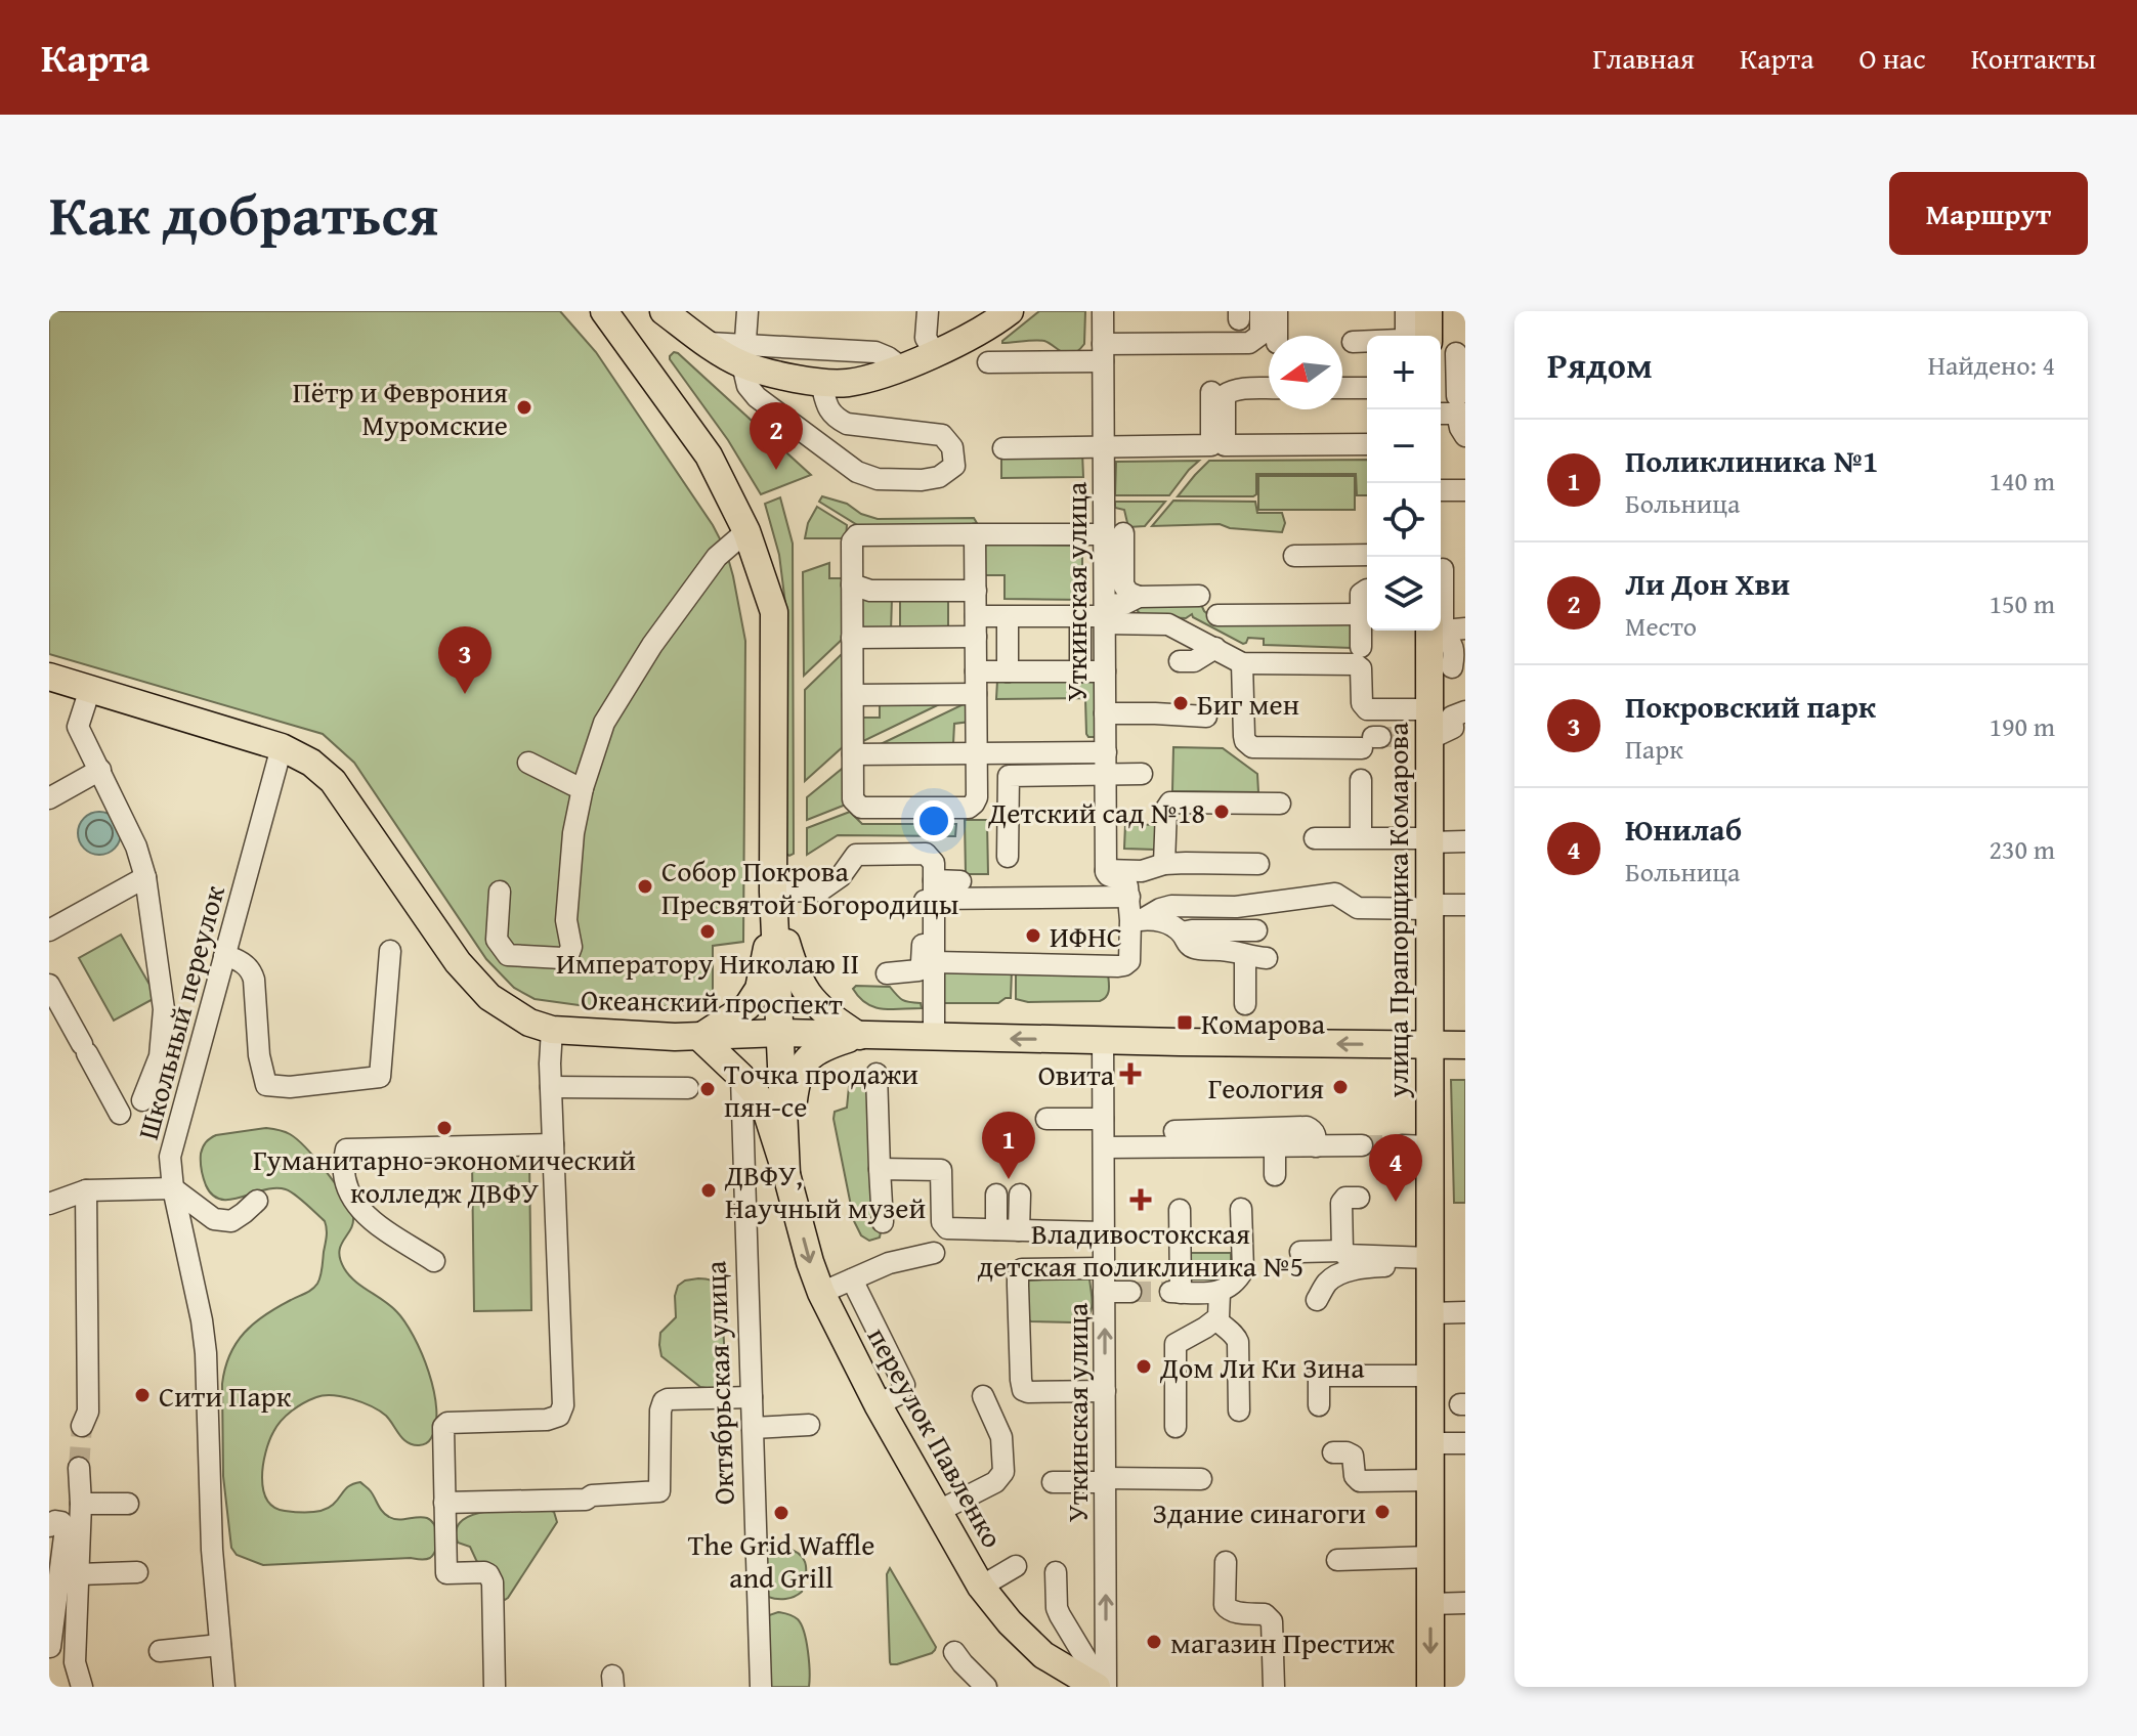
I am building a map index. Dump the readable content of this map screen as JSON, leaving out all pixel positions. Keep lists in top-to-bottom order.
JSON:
{
  "streets": {
    "main road": ["улица Прапорщика Комарова", "Океанский проспект", "переулок Павленко"],
    "street": ["Уткинская улица", "Школьный переулок", "Октябрьская улица"]
  },
  "crossings": [
    ["Уткинская улица", "Океанский проспект"],
    ["улица Прапорщика Комарова", "Океанский проспект"],
    ["Океанский проспект", "Школьный переулок"]
  ],
  "places": {
    "other": [
      "Пётр и Феврония Муромские",
      "Биг мен",
      "Детский сад №18",
      "Собор Покрова Пресвятой Богородицы",
      "Императору Николаю II",
      "ИФНС",
      "Геология",
      "Точка продажи пян-се",
      "Гуманитарно-экономический колледж ДВФУ",
      "ДВФУ, Научный музей",
      "Дом Ли Ки Зина",
      "Сити Парк",
      "Здание синагоги",
      "The Grid Waffle and Grill",
      "магазин Престиж"
    ],
    "transit": ["Комарова"],
    "health": ["Овита", "Владивостокская детская поликлиника №5"]
  },
  "north": "left",
  "page": {
    "header": "Карта",
    "nav": [
      "Главная",
      "Карта",
      "О нас",
      "Контакты"
    ],
    "title": "Как добраться",
    "buttons": "Маршрут",
    "heading": ["Рядом", "Найдено: 4"],
    "map_buttons": ["+", "−"],
    "pins": [
      "2",
      "3",
      "1",
      "4"
    ],
    "list": [
      {
        "mark": "1",
        "name": "Поликлиника №1",
        "note": "Больница",
        "value": "140 m"
      },
      {
        "mark": "2",
        "name": "Ли Дон Хви",
        "note": "Место",
        "value": "150 m"
      },
      {
        "mark": "3",
        "name": "Покровский парк",
        "note": "Парк",
        "value": "190 m"
      },
      {
        "mark": "4",
        "name": "Юнилаб",
        "note": "Больница",
        "value": "230 m"
      }
    ]
  }
}
